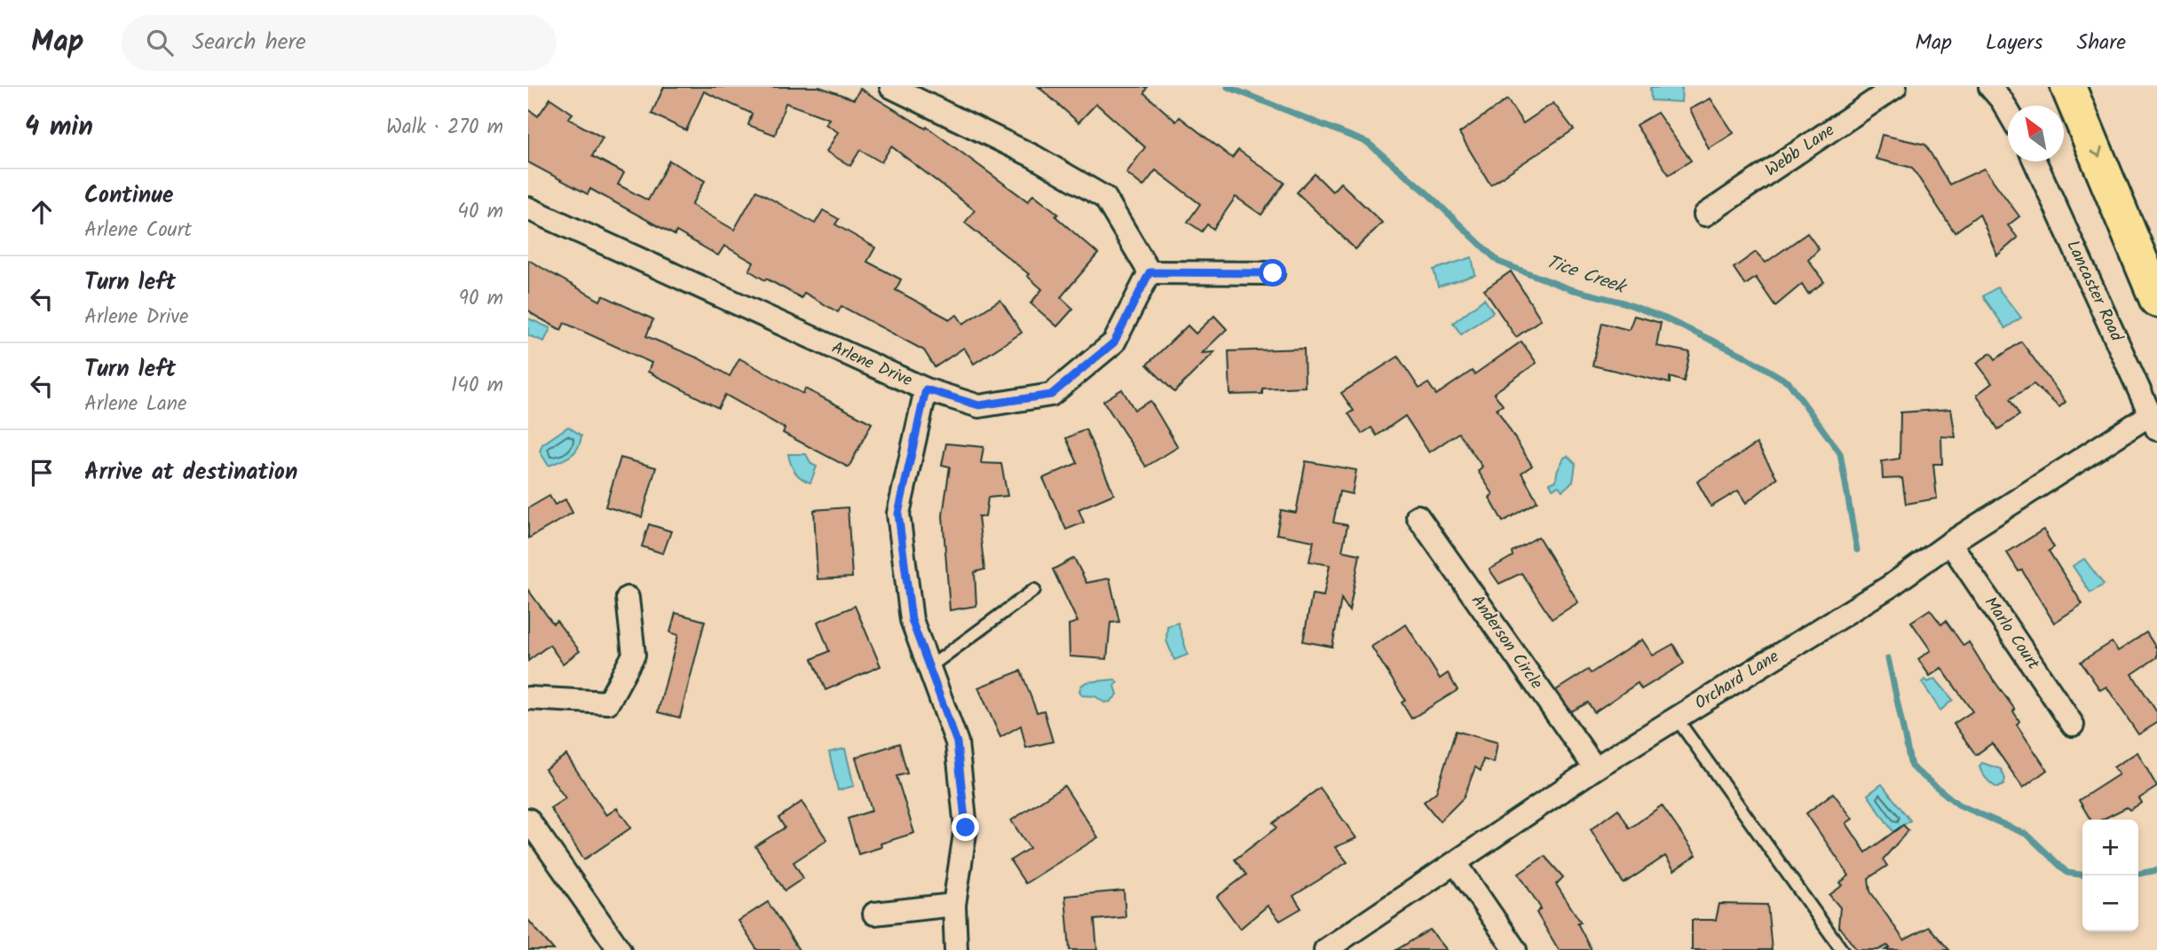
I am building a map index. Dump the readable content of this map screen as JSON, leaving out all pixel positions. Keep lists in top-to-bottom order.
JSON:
{
  "streets": {
    "street": [
      "Webb Lane",
      "Lancaster Road",
      "Arlene Drive",
      "Marlo Court",
      "Anderson Circle",
      "Orchard Lane"
    ]
  },
  "crossings": [
    ["Lancaster Road", "Orchard Lane"],
    ["Marlo Court", "Orchard Lane"],
    ["Anderson Circle", "Orchard Lane"]
  ],
  "water": ["Tice Creek"],
  "north": "top left",
  "page": {
    "header": "Map",
    "search": "Search here",
    "nav": ["Map", "Layers", "Share"],
    "heading": ["4 min", "Walk · 270 m"],
    "list": [
      ["Continue", "Arlene Court", "40 m"],
      ["Turn left", "Arlene Drive", "90 m"],
      ["Turn left", "Arlene Lane", "140 m"],
      "Arrive at destination"
    ],
    "map_buttons": ["+", "−"]
  }
}
